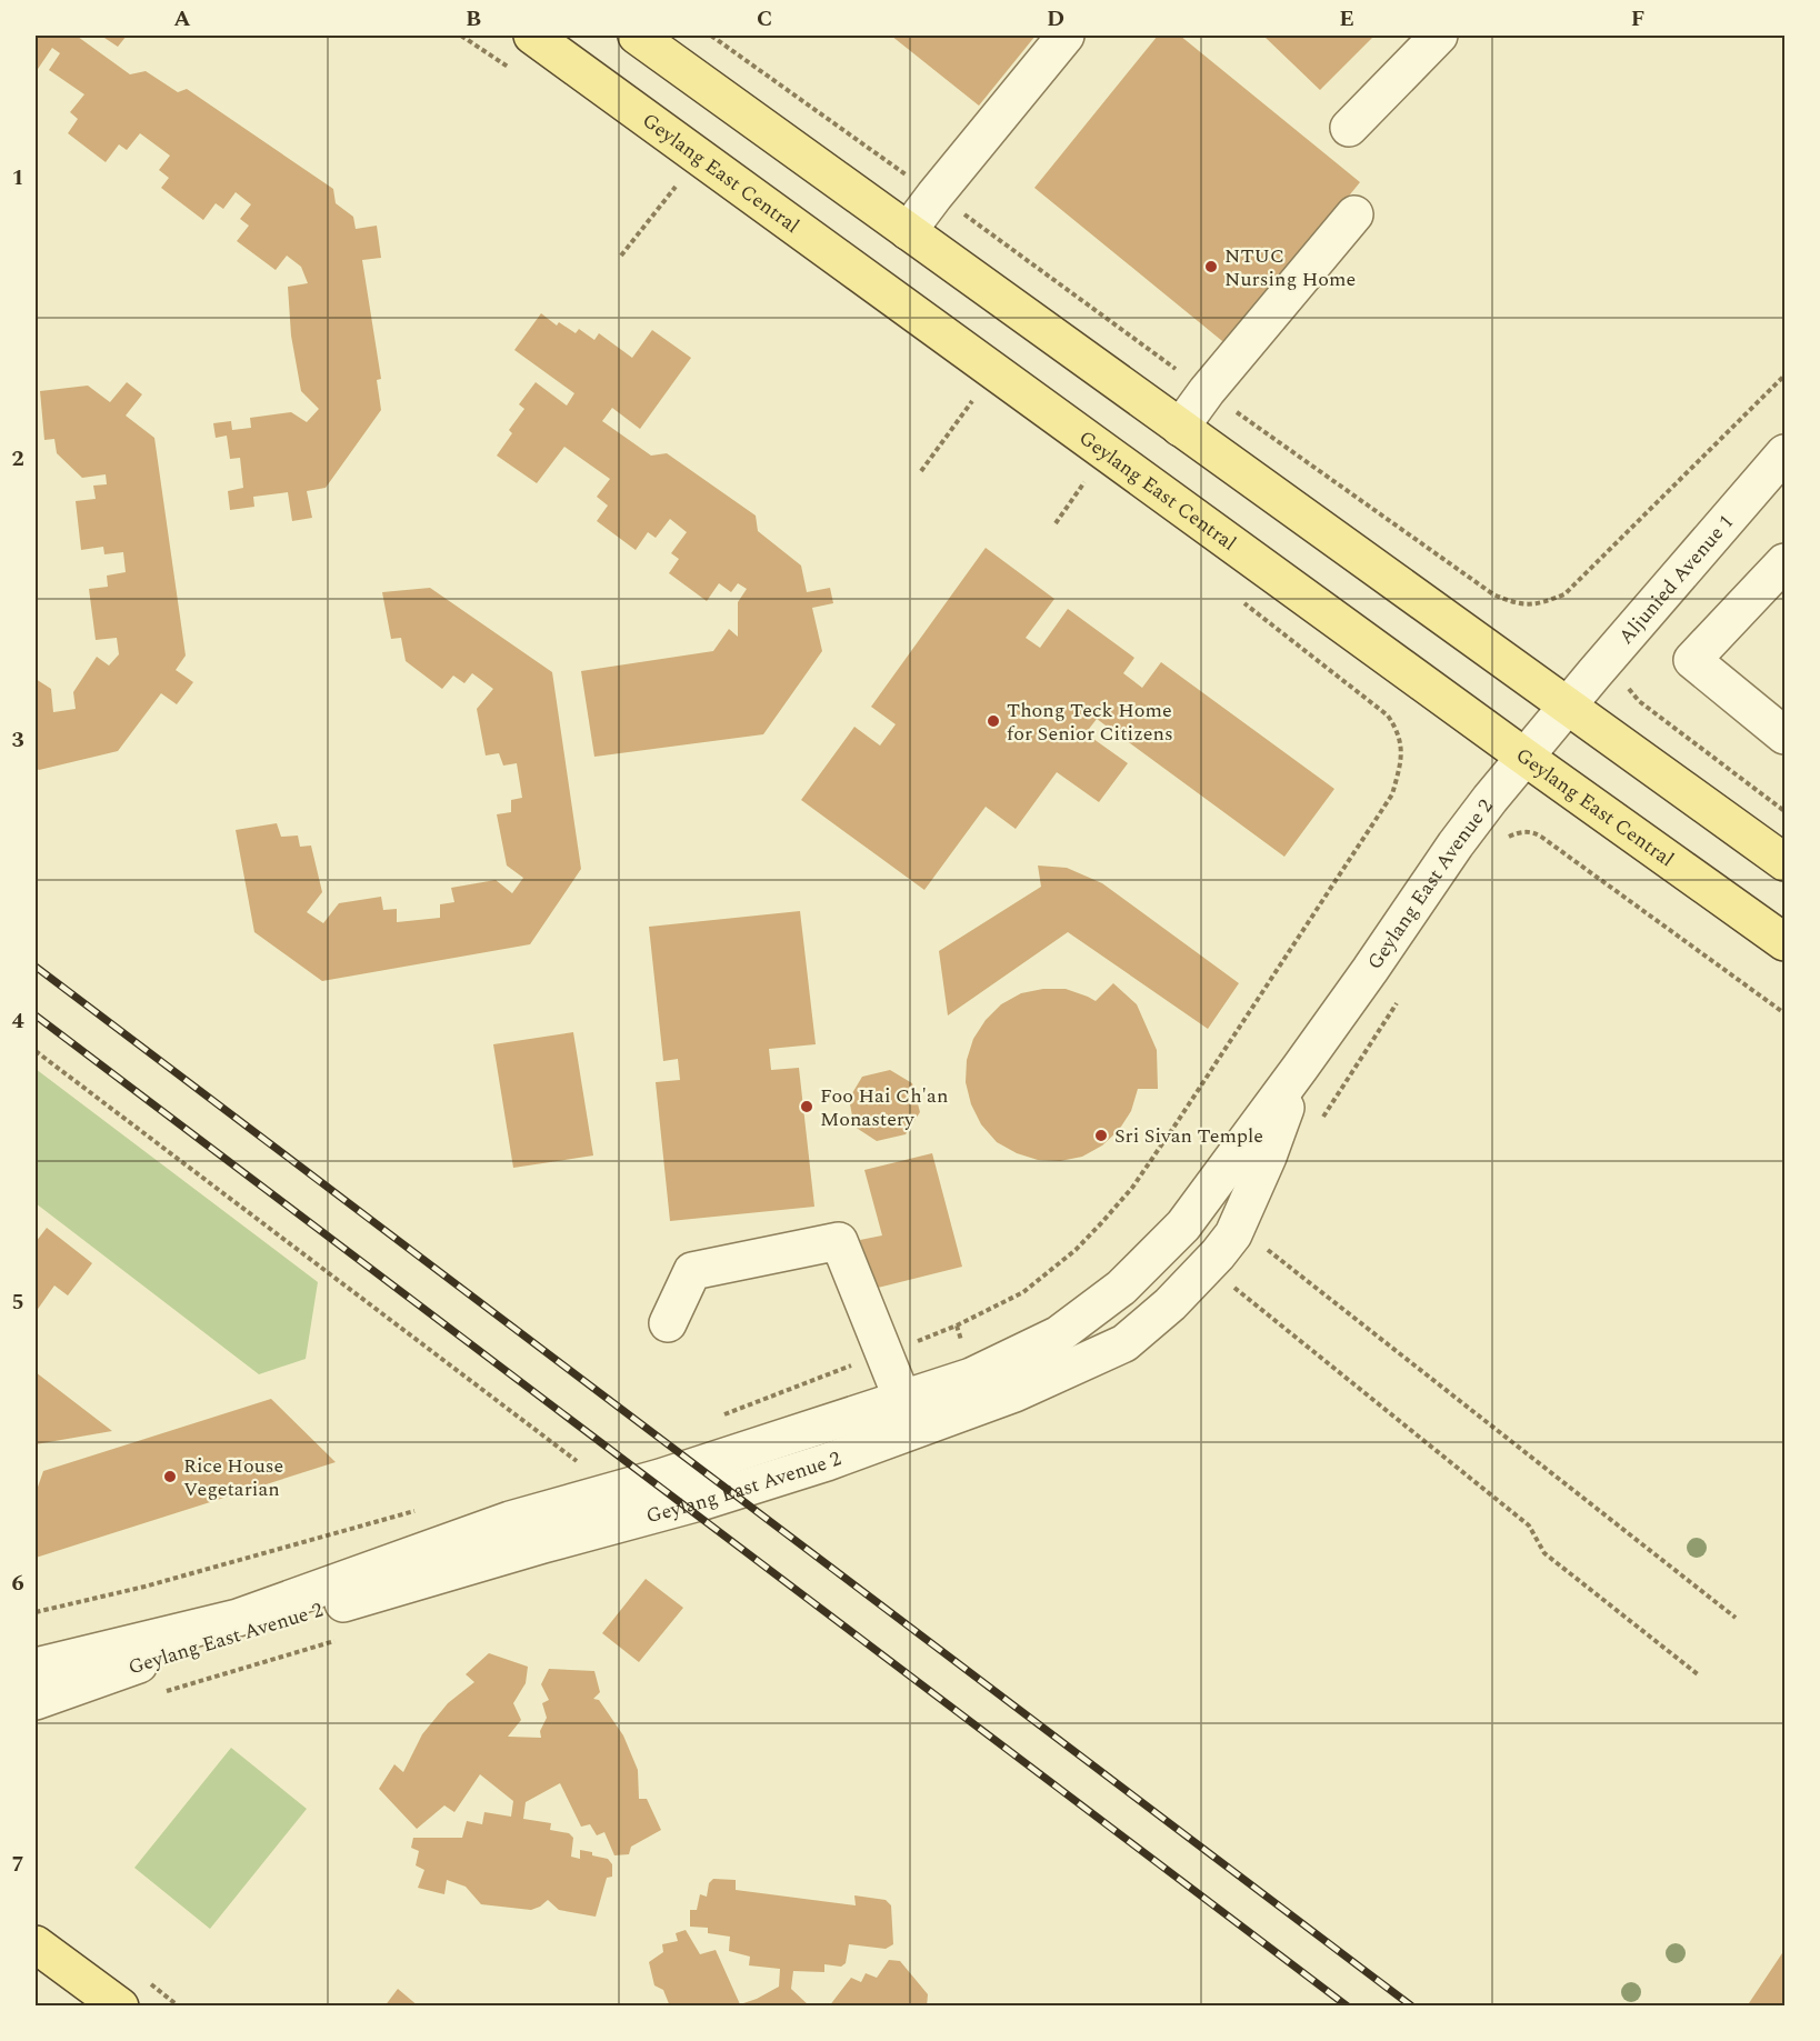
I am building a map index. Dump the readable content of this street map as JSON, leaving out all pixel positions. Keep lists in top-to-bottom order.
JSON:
{
  "streets": {
    "main road": ["Geylang East Central"],
    "street": ["Aljunied Avenue 1", "Geylang East Avenue 2"]
  },
  "crossings": [
    ["Geylang East Central", "Geylang East Avenue 2"],
    ["Aljunied Avenue 1", "Geylang East Avenue 2"]
  ],
  "places": [
    "NTUC Nursing Home",
    "Thong Teck Home for Senior Citizens",
    "Foo Hai Ch'an Monastery",
    "Sri Sivan Temple",
    "Rice House Vegetarian"
  ],
  "grid": {
    "columns": [
      "A",
      "B",
      "C",
      "D",
      "E",
      "F"
    ],
    "rows": [
      "1",
      "2",
      "3",
      "4",
      "5",
      "6",
      "7"
    ]
  }
}
